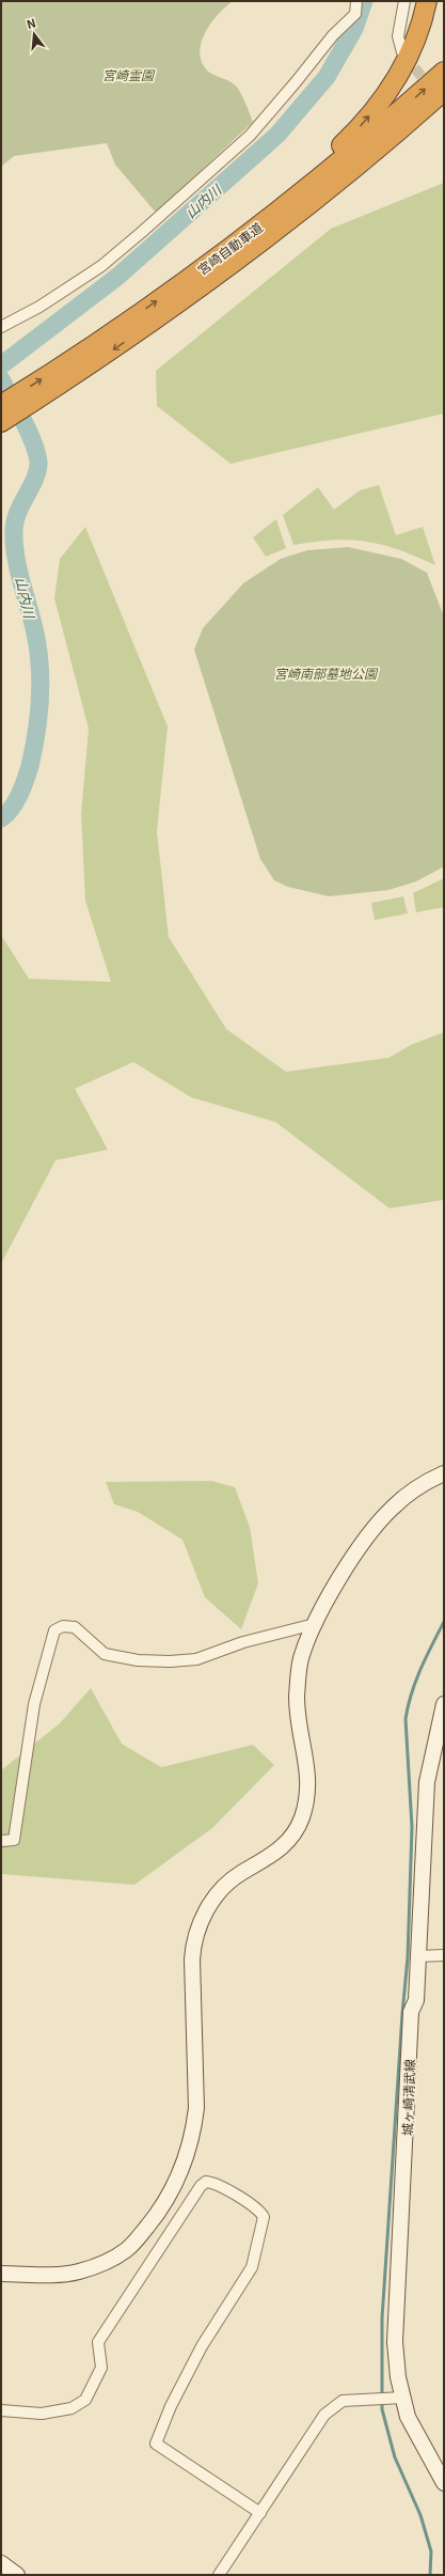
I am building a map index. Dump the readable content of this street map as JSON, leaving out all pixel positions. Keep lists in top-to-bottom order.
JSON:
{
  "streets": {
    "highway": ["宮崎自動車道"],
    "street": ["城ヶ崎清武線"]
  },
  "water": ["山内川"],
  "parks": ["宮崎霊園", "宮崎南部墓地公園"],
  "north": "top"
}
